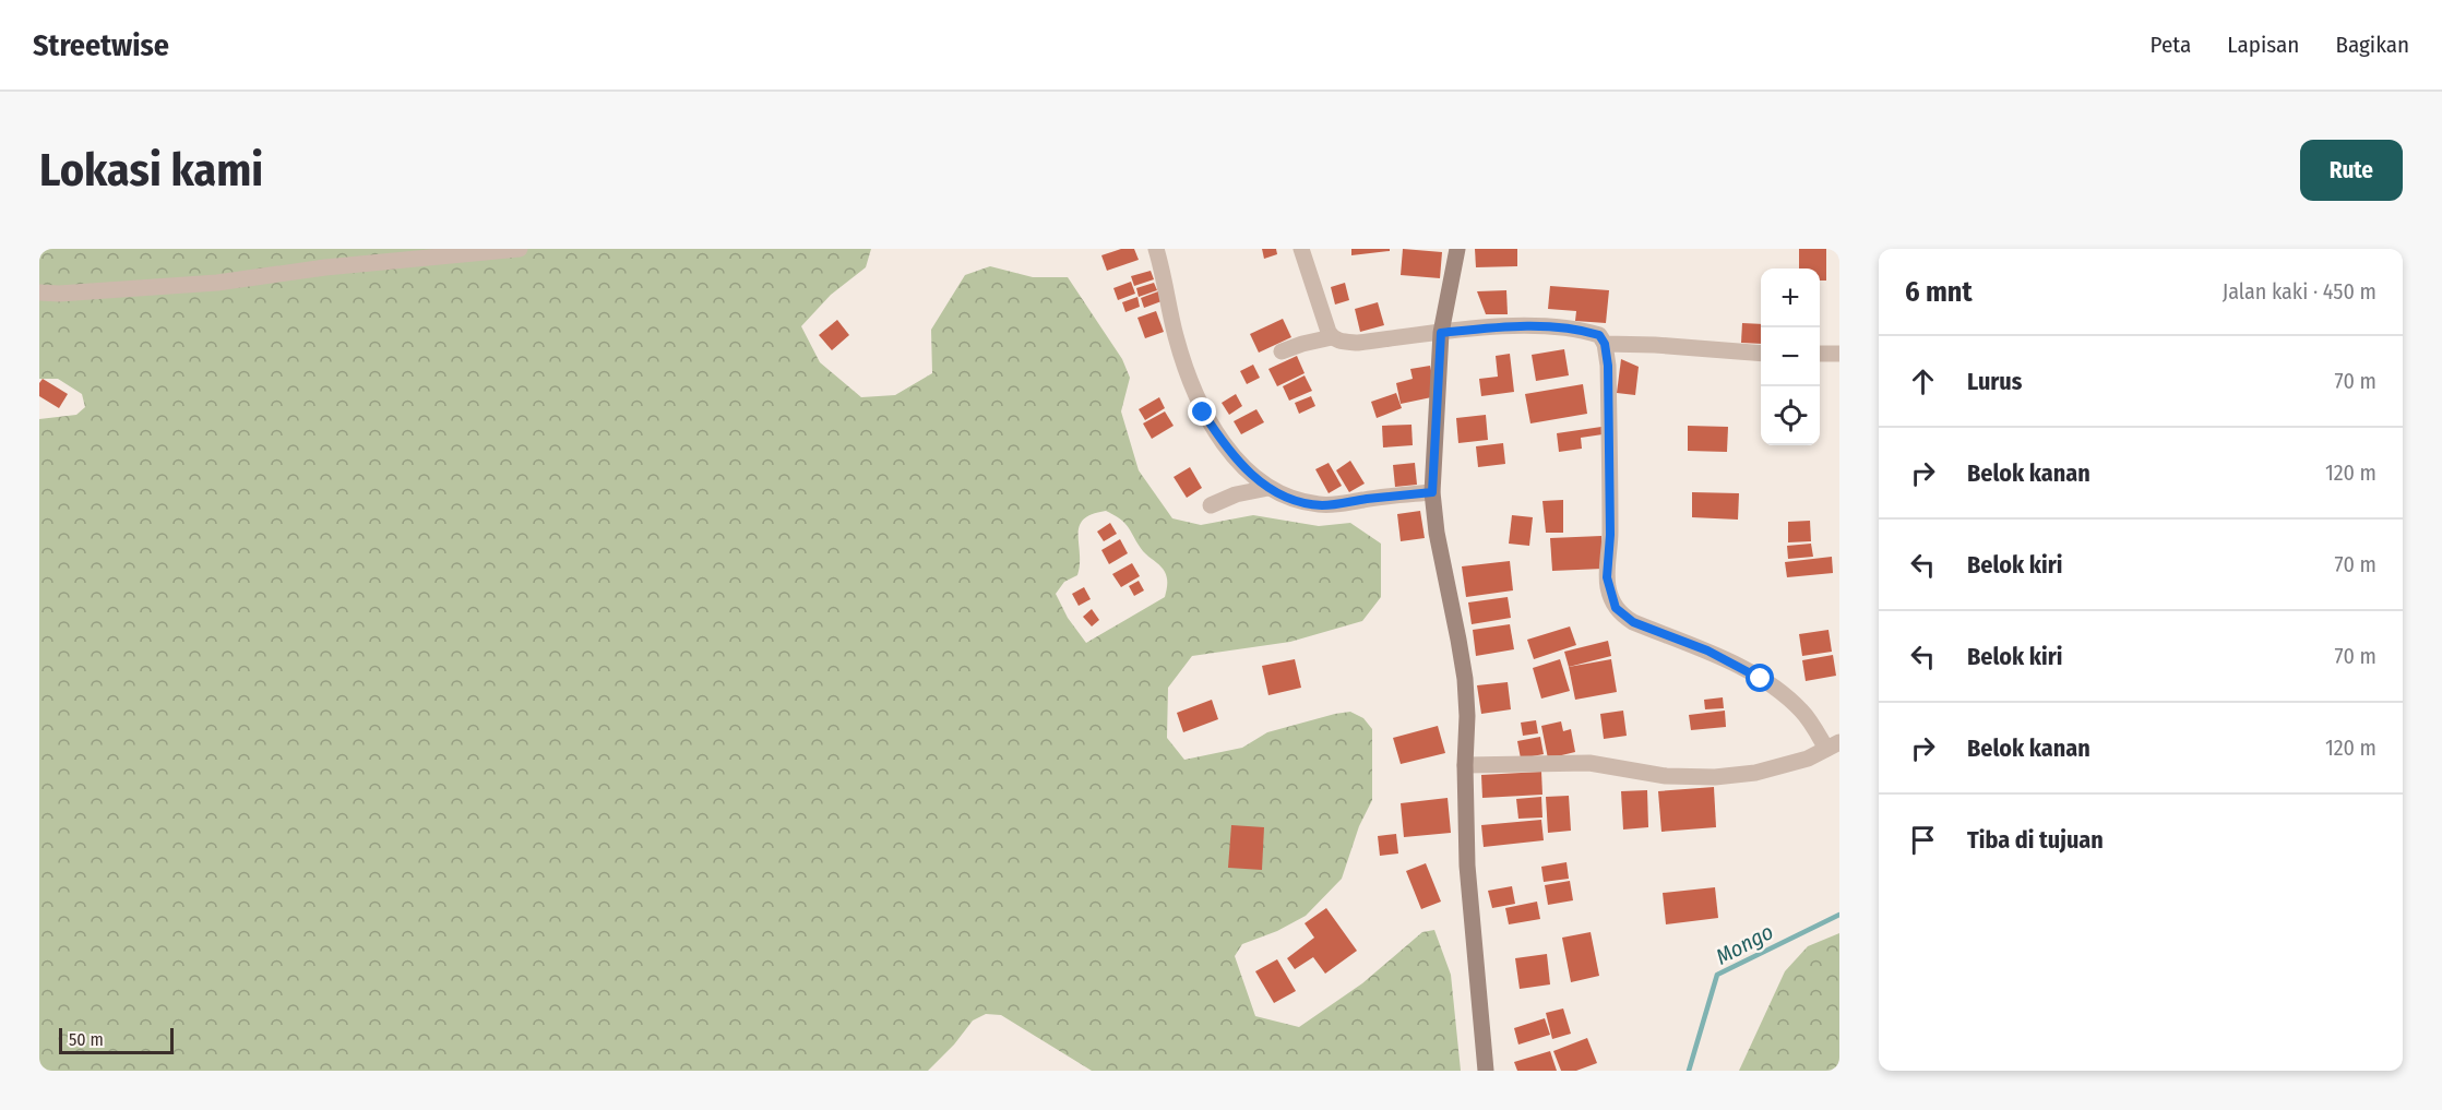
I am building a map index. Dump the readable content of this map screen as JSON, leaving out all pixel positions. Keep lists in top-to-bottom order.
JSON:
{
  "water": ["Mongo"],
  "scale_bar": "50 m",
  "page": {
    "header": "Streetwise",
    "nav": ["Peta", "Lapisan", "Bagikan"],
    "buttons": "Rute",
    "title": "Lokasi kami",
    "heading": ["6 mnt", "Jalan kaki · 450 m"],
    "map_buttons": ["+", "−"],
    "list": [
      ["Lurus", "70 m"],
      ["Belok kanan", "120 m"],
      ["Belok kiri", "70 m"],
      ["Belok kiri", "70 m"],
      ["Belok kanan", "120 m"],
      "Tiba di tujuan"
    ],
    "scale": "50 m"
  }
}
